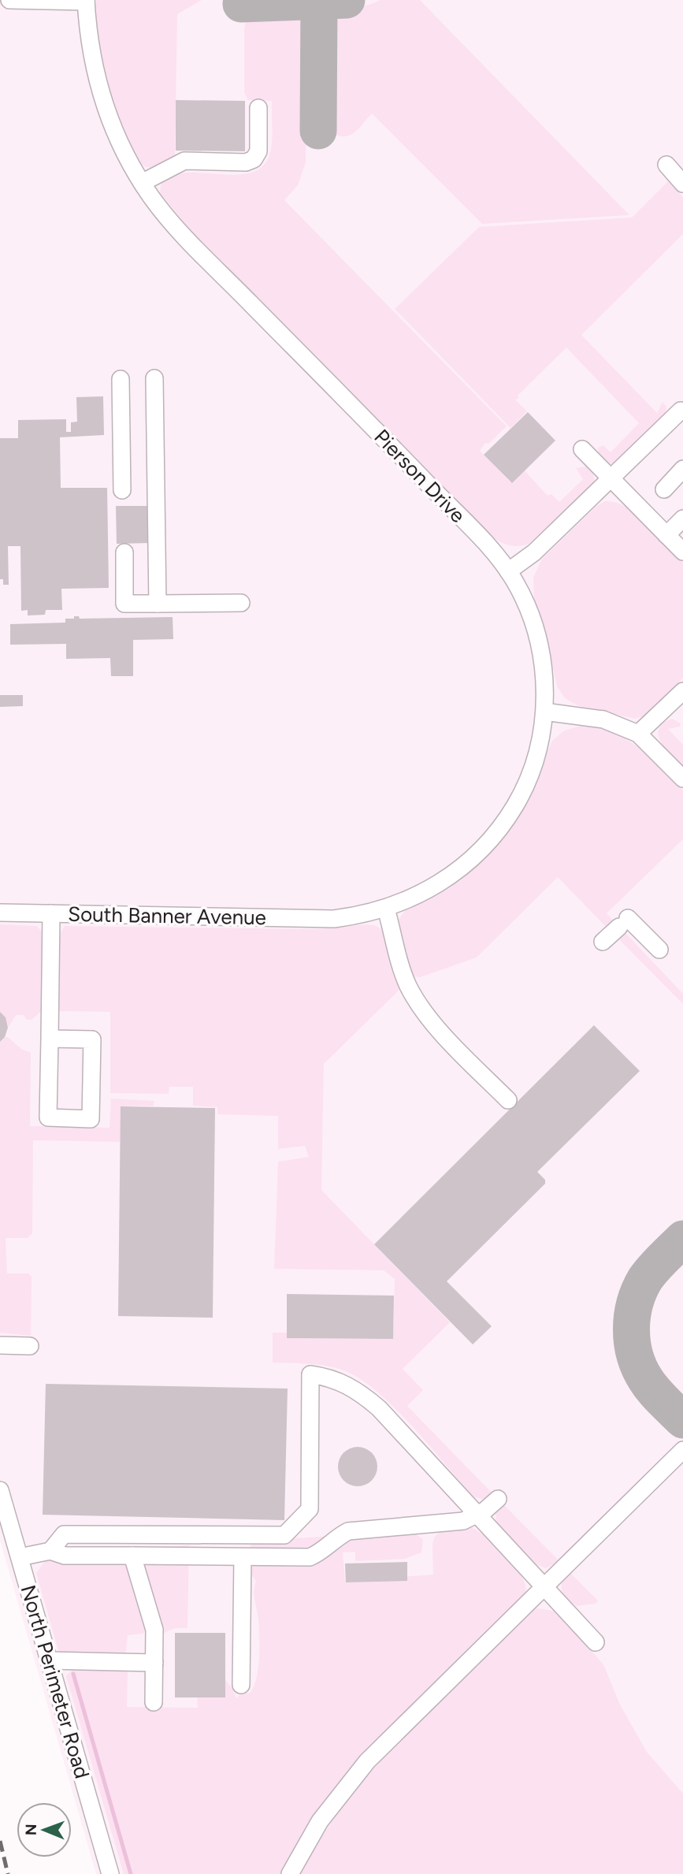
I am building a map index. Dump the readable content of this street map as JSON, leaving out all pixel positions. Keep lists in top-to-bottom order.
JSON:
{
  "streets": {
    "street": ["Pierson Drive", "South Banner Avenue", "North Perimeter Road"]
  },
  "crossings": [
    ["Pierson Drive", "South Banner Avenue"]
  ],
  "north": "left"
}
